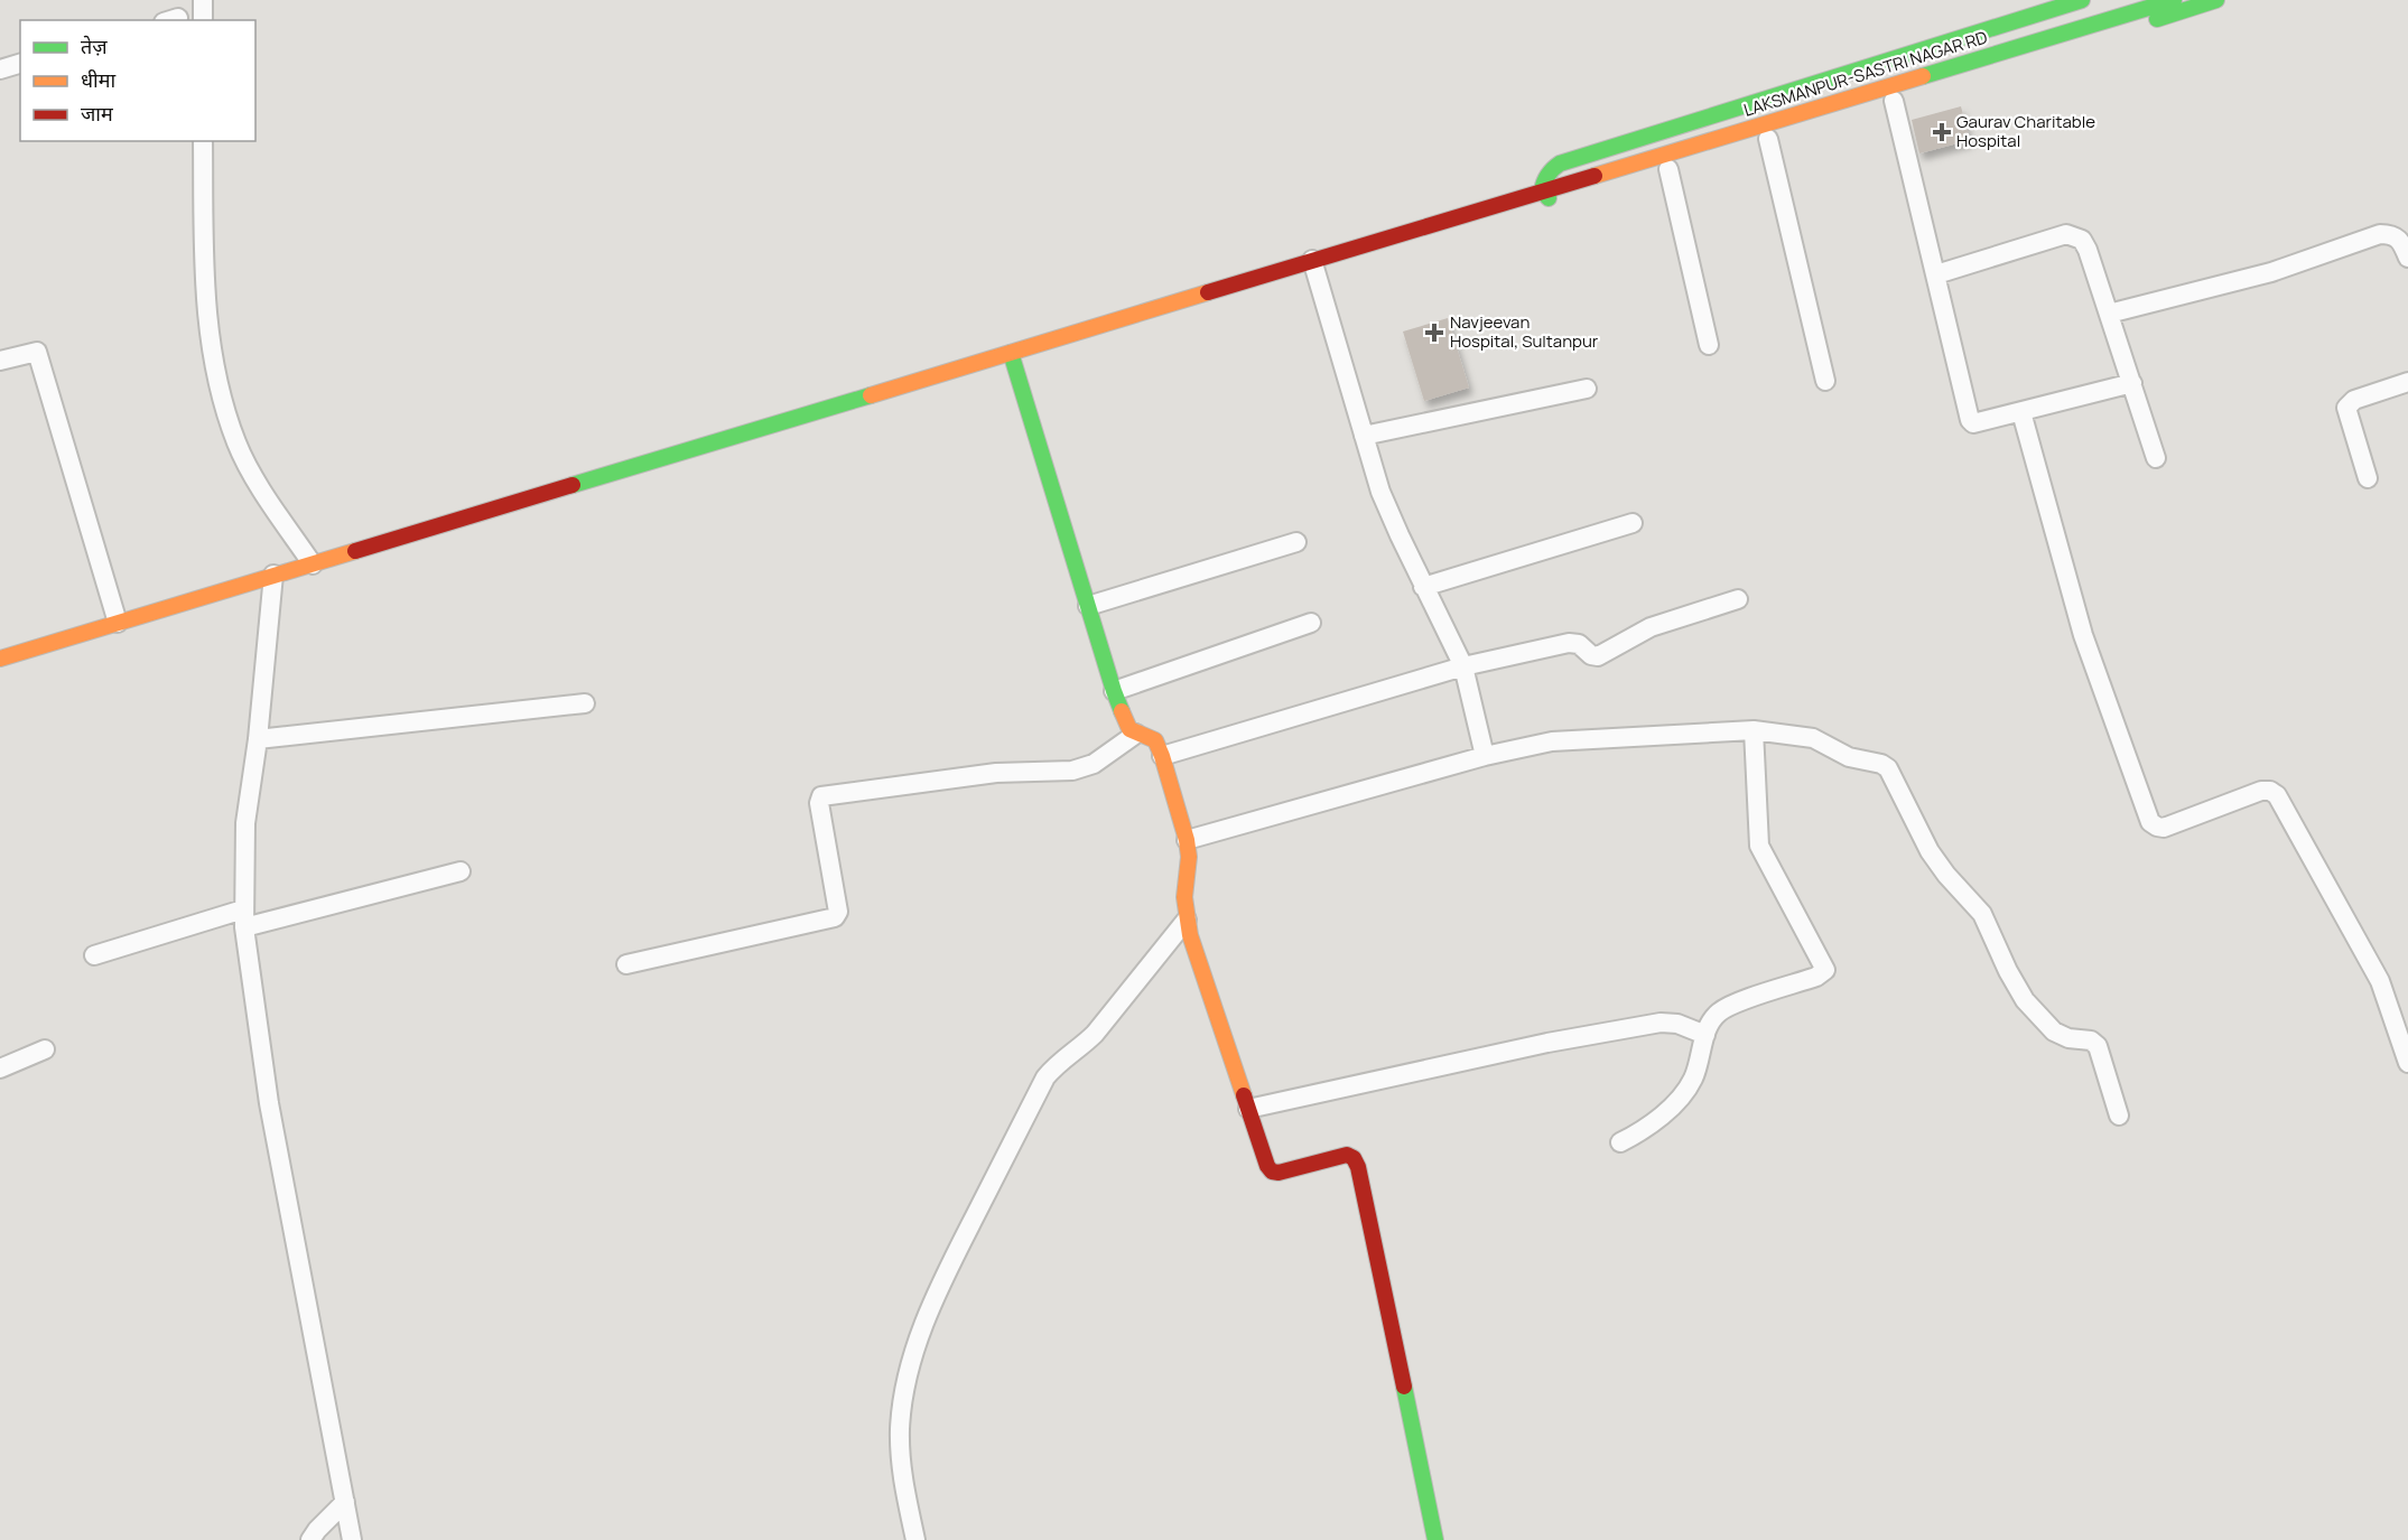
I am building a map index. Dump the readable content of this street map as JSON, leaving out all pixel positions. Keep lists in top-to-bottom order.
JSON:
{
  "streets": {
    "street": ["LAKSMANPUR-SASTRI NAGAR RD"]
  },
  "places": {
    "health": ["Gaurav Charitable Hospital", "Navjeevan Hospital, Sultanpur"]
  },
  "legend": ["तेज़", "धीमा", "जाम"]
}
